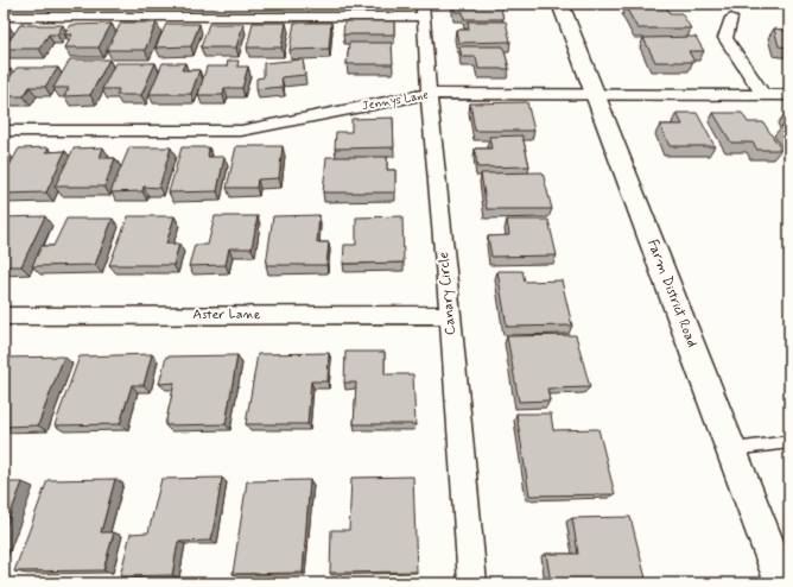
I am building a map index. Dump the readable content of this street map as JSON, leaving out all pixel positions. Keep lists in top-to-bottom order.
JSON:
{
  "streets": {
    "main road": ["Farm District Road"],
    "street": ["Jennys Lane", "Canary Circle", "Aster Lane"]
  },
  "crossings": [
    ["Jennys Lane", "Canary Circle"],
    ["Jennys Lane", "Farm District Road"],
    ["Canary Circle", "Aster Lane"]
  ]
}
